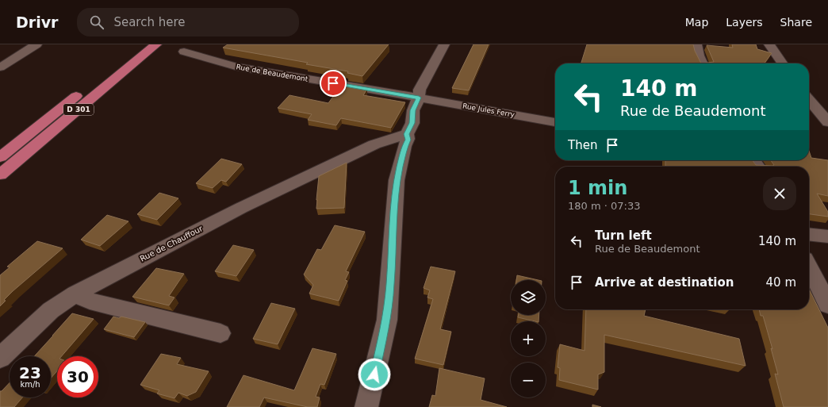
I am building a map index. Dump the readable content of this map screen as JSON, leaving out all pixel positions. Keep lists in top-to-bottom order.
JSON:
{
  "streets": {
    "highway": ["D 301"],
    "street": ["Rue de Beaudemont", "Rue Jules Ferry", "Rue de Chauffour"]
  },
  "crossings": [
    ["Rue de Beaudemont", "Rue Jules Ferry"]
  ],
  "page": {
    "header": "Drivr",
    "search": "Search here",
    "nav": ["Map", "Layers", "Share"],
    "turn": ["140 m", "Rue de Beaudemont"],
    "then": "Then",
    "heading": ["1 min", "180 m · 07:33"],
    "list": [
      {
        "name": "Turn left",
        "note": "Rue de Beaudemont",
        "value": "140 m"
      },
      {
        "name": "Arrive at destination",
        "value": "40 m"
      }
    ],
    "map_buttons": ["+", "−"],
    "speed": "23 km/h",
    "limit": "30"
  }
}
